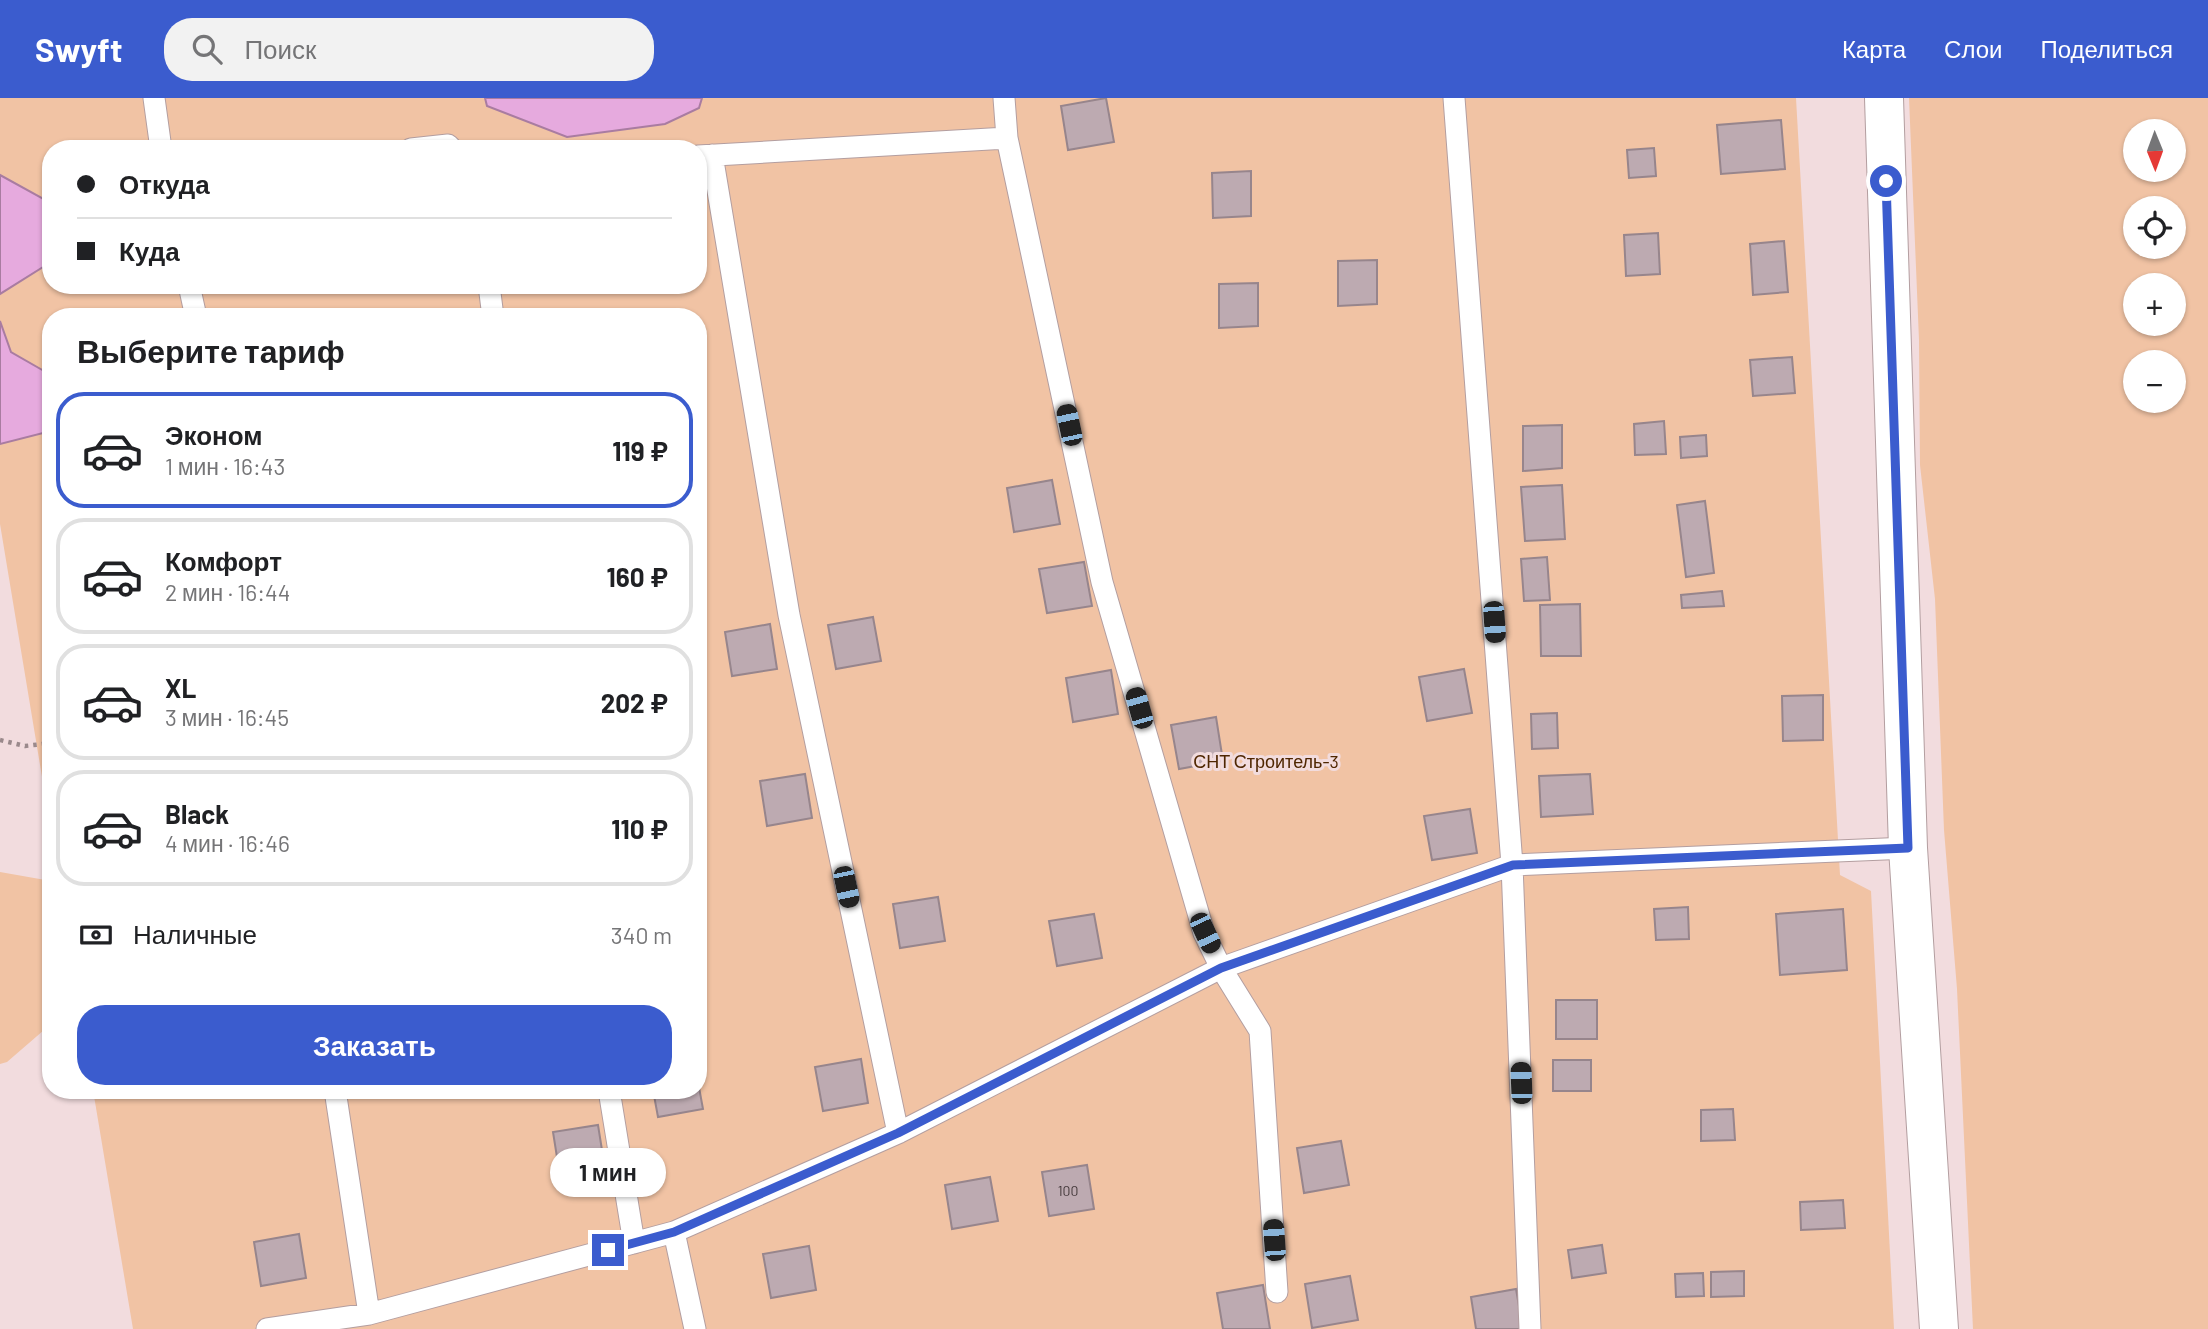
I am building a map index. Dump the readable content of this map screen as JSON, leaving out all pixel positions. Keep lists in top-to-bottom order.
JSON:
{
  "parks": ["СНТ Строитель-3"],
  "house_numbers": ["100"],
  "north": "bottom",
  "page": {
    "header": "Swyft",
    "search": "Поиск",
    "nav": ["Карта", "Слои", "Поделиться"],
    "map_buttons": ["+", "−"],
    "banner": ["Откуда", "Куда"],
    "heading": "Выберите тариф",
    "list": [
      {
        "name": "Эконом",
        "note": "1 мин · 16:43",
        "value": "119 ₽"
      },
      {
        "name": "Комфорт",
        "note": "2 мин · 16:44",
        "value": "160 ₽"
      },
      {
        "name": "XL",
        "note": "3 мин · 16:45",
        "value": "202 ₽"
      },
      {
        "name": "Black",
        "note": "4 мин · 16:46",
        "value": "110 ₽"
      }
    ],
    "pay": ["Наличные", "340 m"],
    "buttons": "Заказать",
    "bubble": "1 мин"
  }
}
